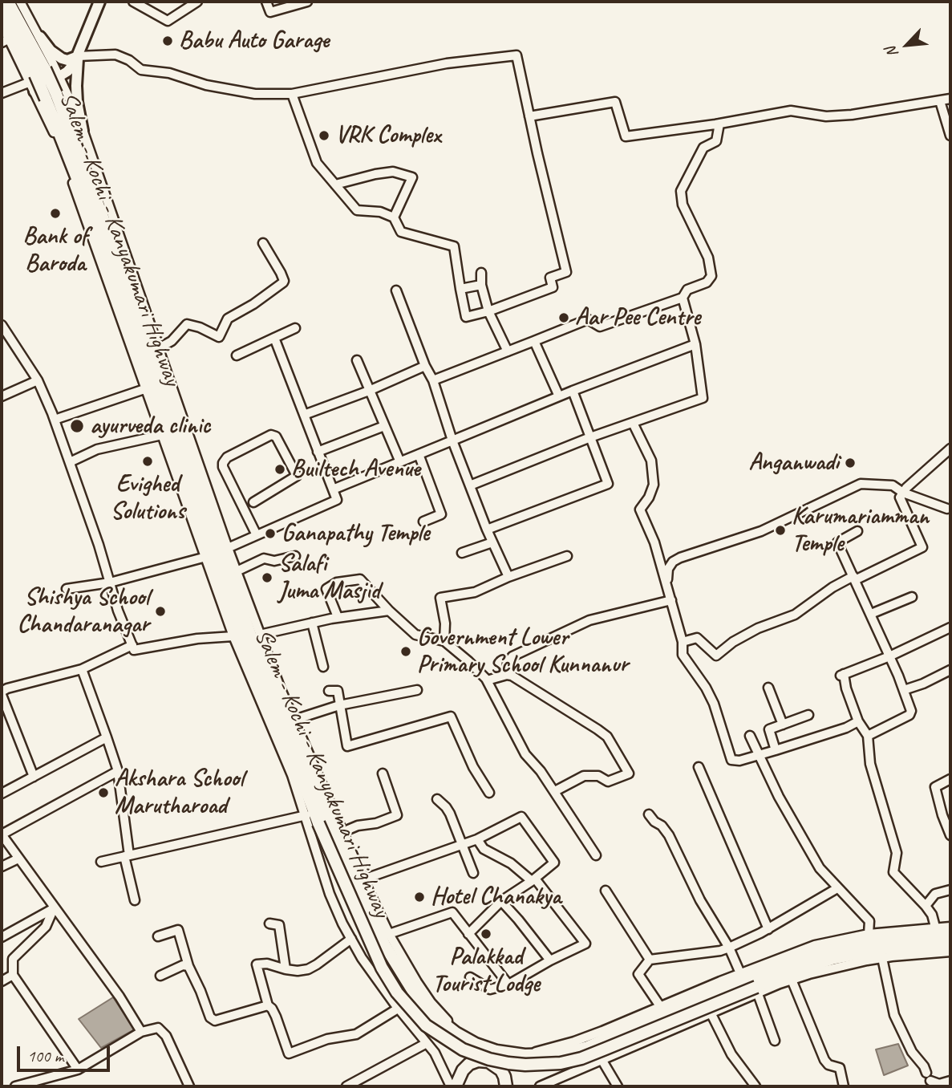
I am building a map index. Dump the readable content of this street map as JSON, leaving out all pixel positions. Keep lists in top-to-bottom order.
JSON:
{
  "streets": {
    "highway": ["Salem - Kochi - Kanyakumari Highway"]
  },
  "places": [
    "Babu Auto Garage",
    "VRK Complex",
    "Bank of Baroda",
    "Aar Pee Centre",
    "ayurveda clinic",
    "Evighed Solutions",
    "Anganwadi",
    "Builtech Avenue",
    "Karumariamman Temple",
    "Ganapathy Temple",
    "Salafi Juma Masjid",
    "Shishya School Chandaranagar",
    "Government Lower Primary School Kunnanur",
    "Akshara School Marutharoad",
    "Hotel Chanakya",
    "Palakkad Tourist Lodge"
  ],
  "scale_bar": "100 m",
  "north": "bottom left"
}
